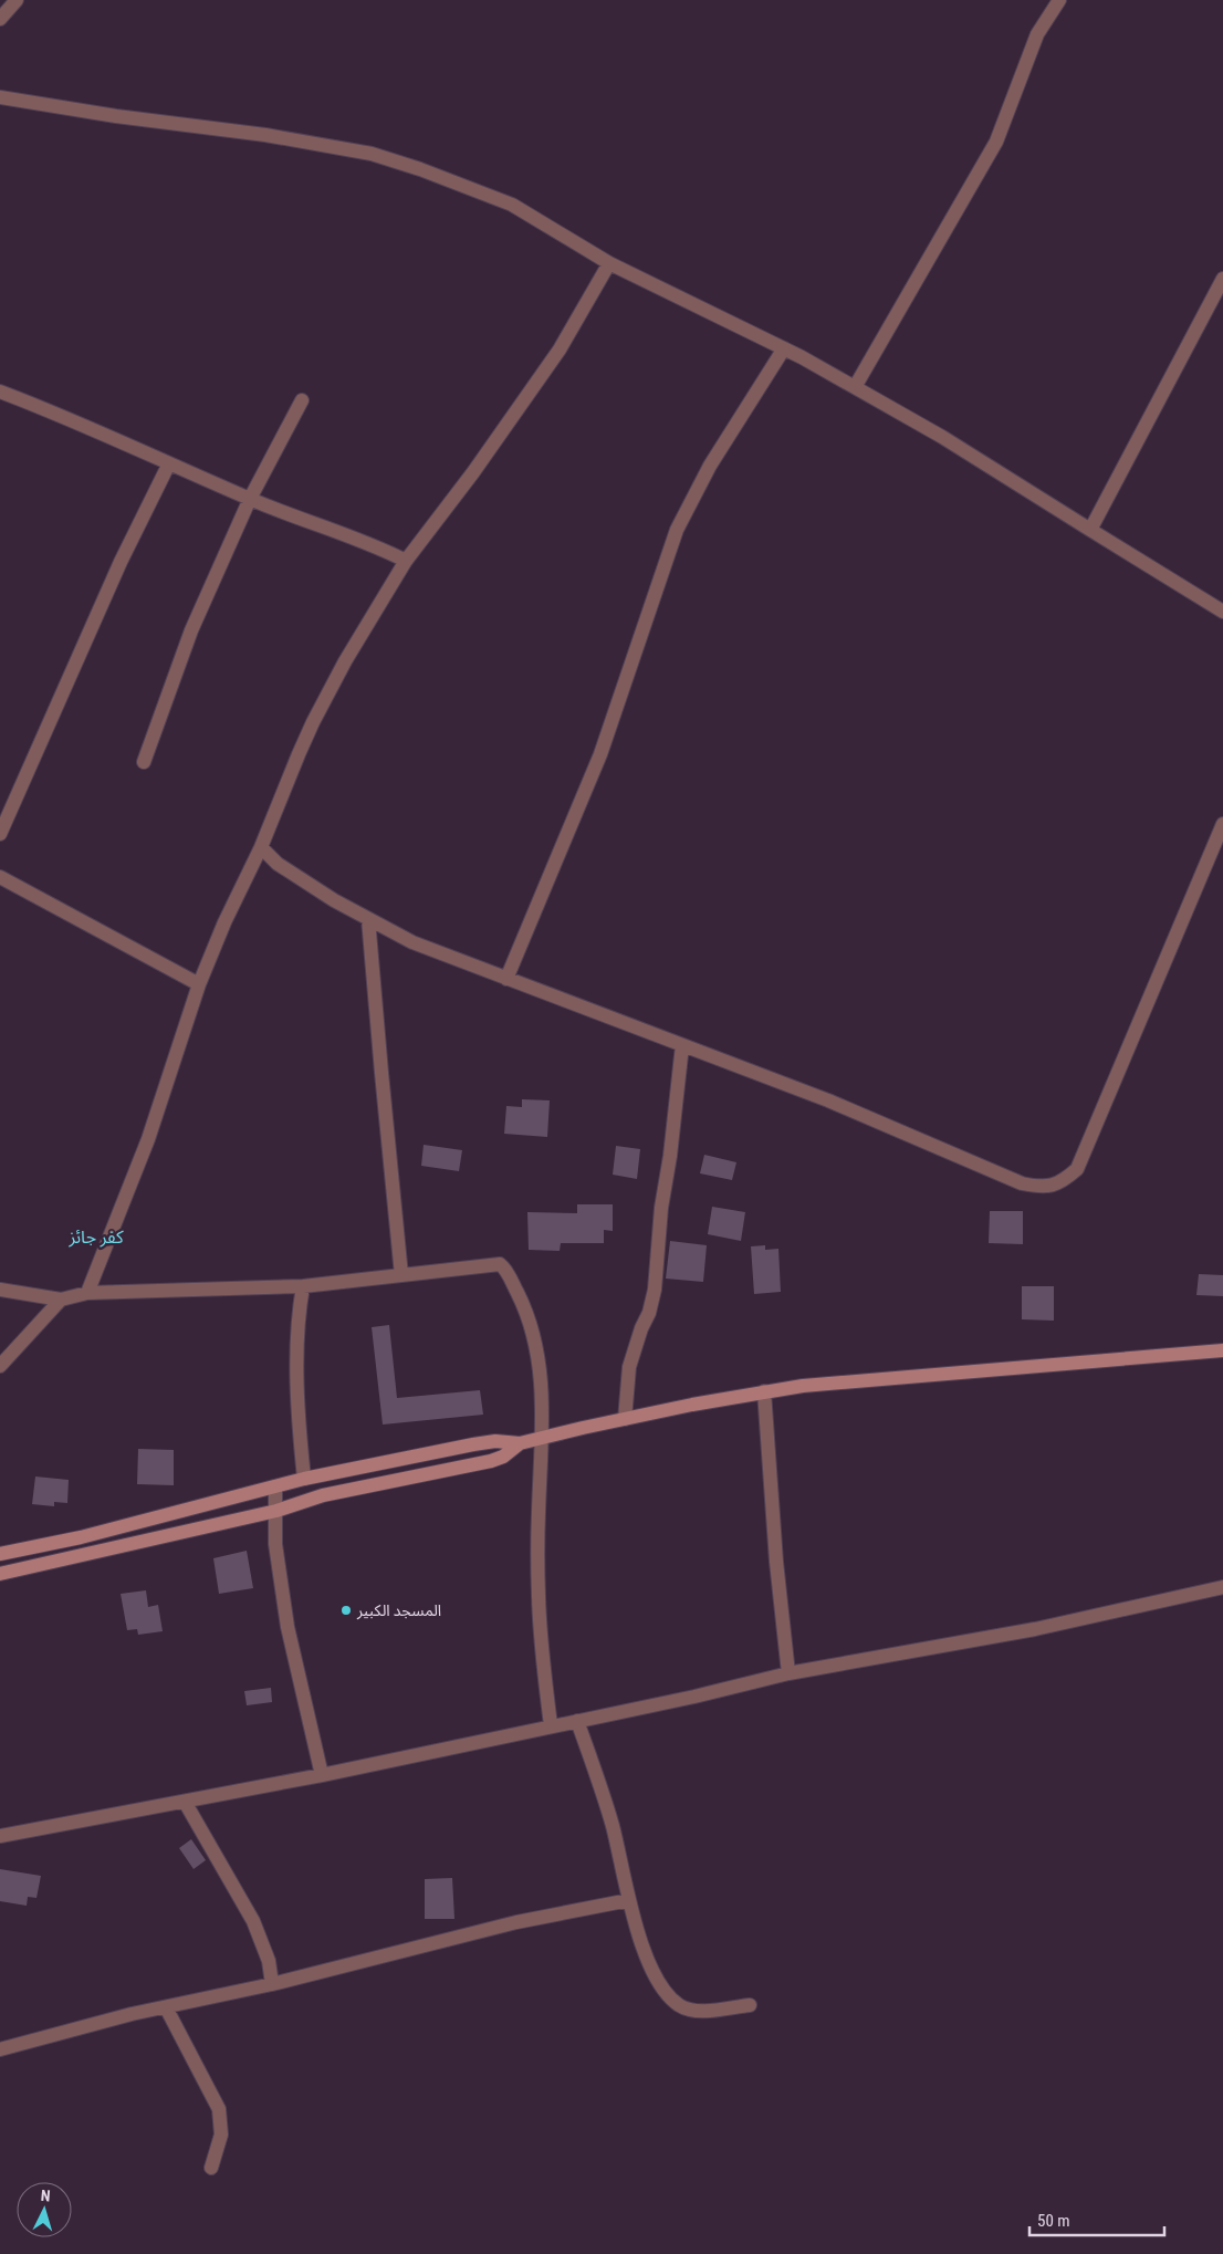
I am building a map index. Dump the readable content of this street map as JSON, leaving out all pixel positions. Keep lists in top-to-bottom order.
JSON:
{
  "districts": ["كفر جائز"],
  "places": ["المسجد الكبير"],
  "scale_bar": "50 m",
  "north": "top"
}
